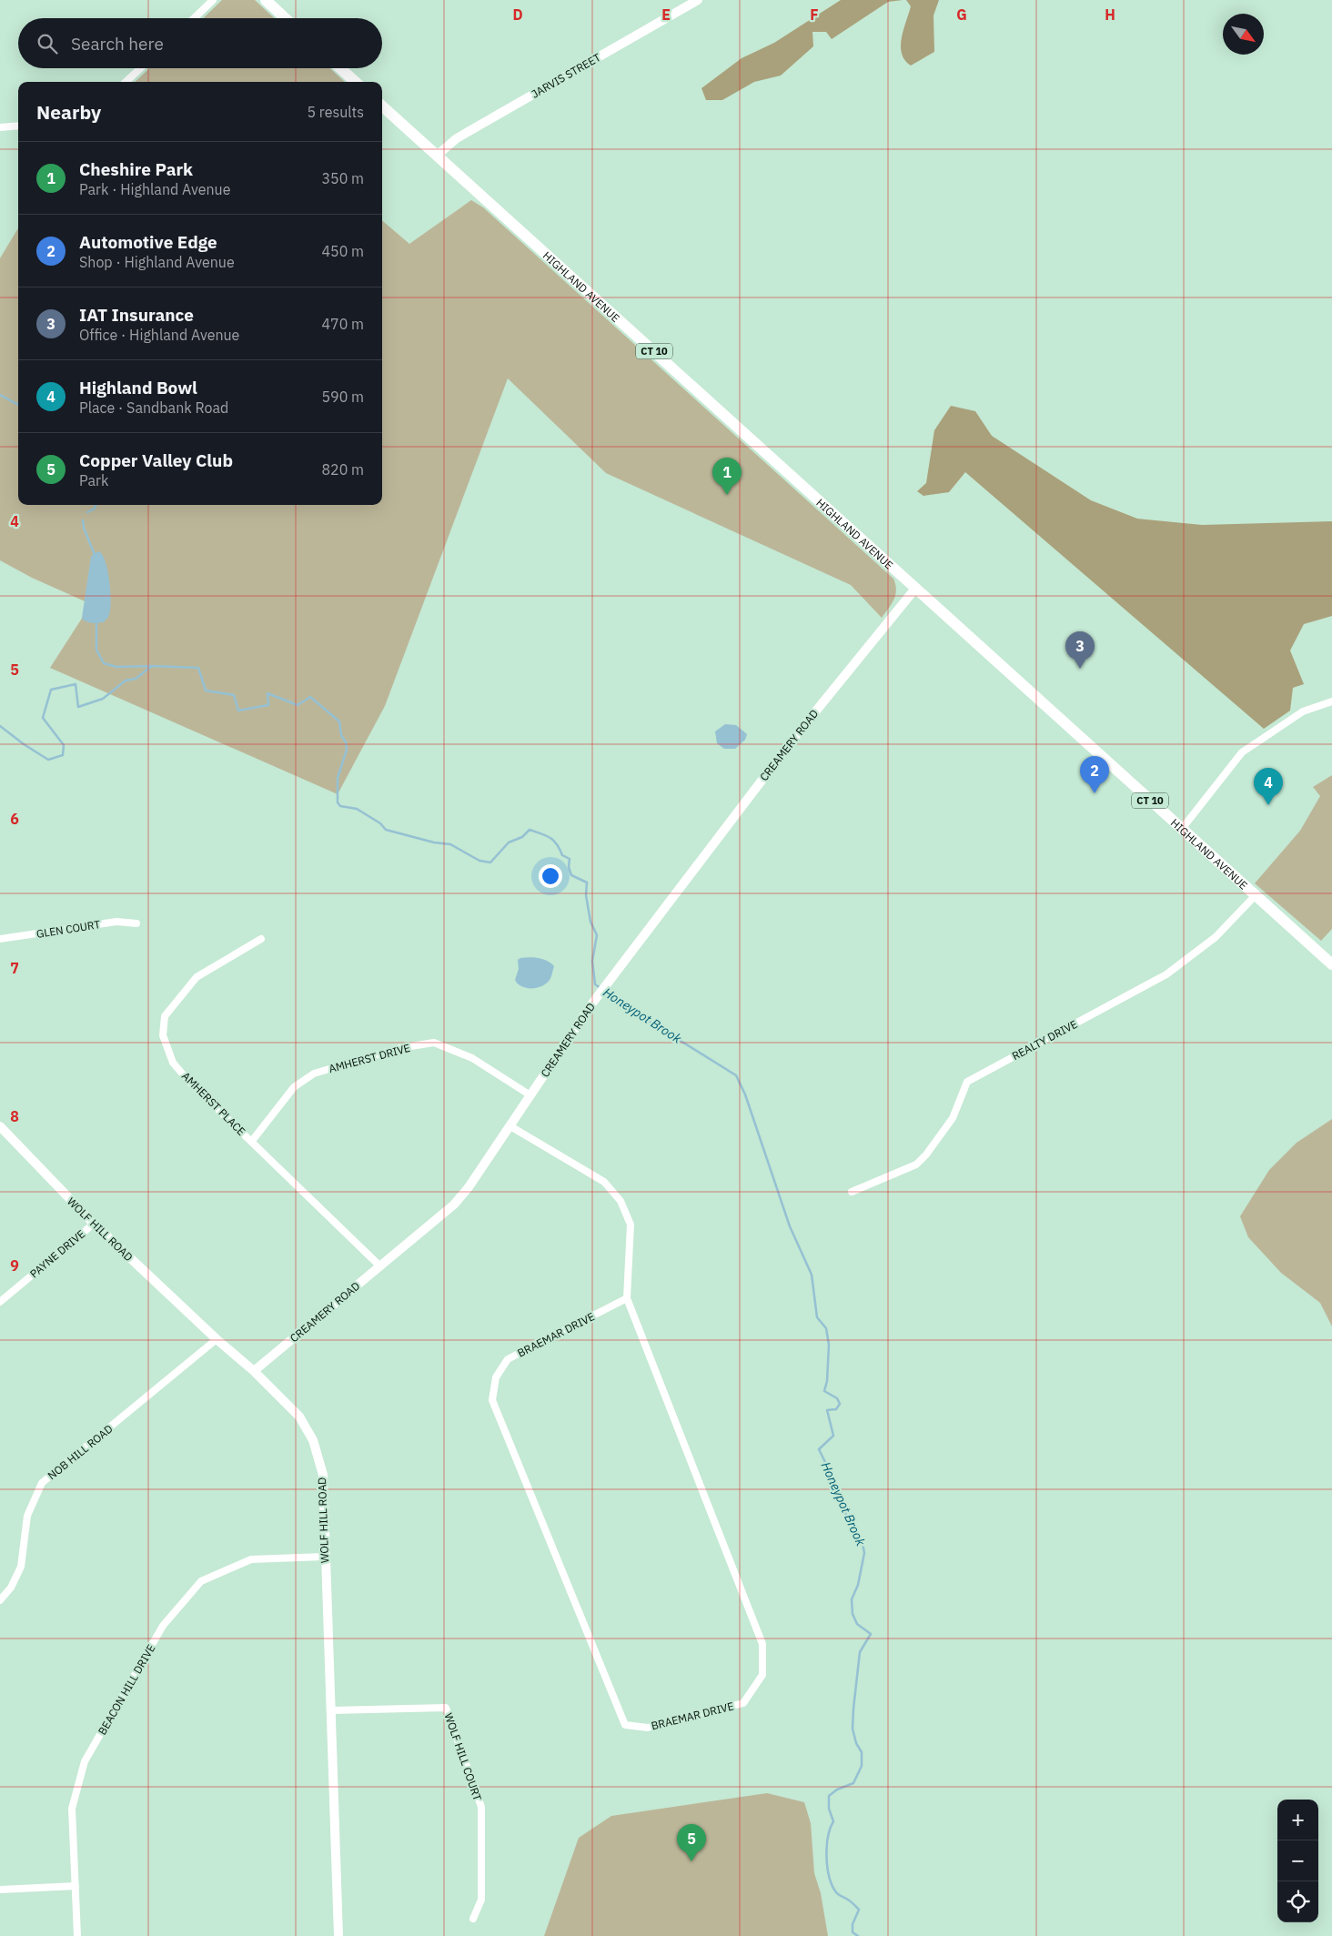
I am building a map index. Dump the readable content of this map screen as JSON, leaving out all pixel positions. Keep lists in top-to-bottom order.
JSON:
{
  "streets": {
    "highway": ["HIGHLAND AVENUE", "CT 10"],
    "street": [
      "JARVIS STREET",
      "CREAMERY ROAD",
      "GLEN COURT",
      "REALTY DRIVE",
      "AMHERST DRIVE",
      "AMHERST PLACE",
      "WOLF HILL ROAD",
      "PAYNE DRIVE",
      "BRAEMAR DRIVE",
      "NOB HILL ROAD",
      "BEACON HILL DRIVE",
      "WOLF HILL COURT"
    ]
  },
  "crossings": [
    ["JARVIS STREET", "HIGHLAND AVENUE"],
    ["HIGHLAND AVENUE", "CREAMERY ROAD"],
    ["HIGHLAND AVENUE", "REALTY DRIVE"],
    ["CREAMERY ROAD", "AMHERST DRIVE"],
    ["CREAMERY ROAD", "AMHERST PLACE"],
    ["CREAMERY ROAD", "WOLF HILL ROAD"],
    ["CREAMERY ROAD", "BRAEMAR DRIVE"],
    ["AMHERST DRIVE", "AMHERST PLACE"],
    ["WOLF HILL ROAD", "PAYNE DRIVE"],
    ["WOLF HILL ROAD", "NOB HILL ROAD"],
    ["WOLF HILL ROAD", "BEACON HILL DRIVE"],
    ["WOLF HILL ROAD", "WOLF HILL COURT"]
  ],
  "water": ["Honeypot Brook"],
  "north": "bottom right",
  "page": {
    "search": "Search here",
    "heading": ["Nearby", "5 results"],
    "list": [
      {
        "mark": "1",
        "name": "Cheshire Park",
        "note": "Park · Highland Avenue",
        "value": "350 m"
      },
      {
        "mark": "2",
        "name": "Automotive Edge",
        "note": "Shop · Highland Avenue",
        "value": "450 m"
      },
      {
        "mark": "3",
        "name": "IAT Insurance",
        "note": "Office · Highland Avenue",
        "value": "470 m"
      },
      {
        "mark": "4",
        "name": "Highland Bowl",
        "note": "Place · Sandbank Road",
        "value": "590 m"
      },
      {
        "mark": "5",
        "name": "Copper Valley Club",
        "note": "Park",
        "value": "820 m"
      }
    ],
    "pins": [
      "1",
      "3",
      "2",
      "4",
      "5"
    ],
    "map_buttons": ["+", "−"]
  },
  "grid": {
    "columns": [
      "D",
      "E",
      "F",
      "G",
      "H"
    ],
    "rows": [
      "4",
      "5",
      "6",
      "7",
      "8",
      "9"
    ]
  }
}
